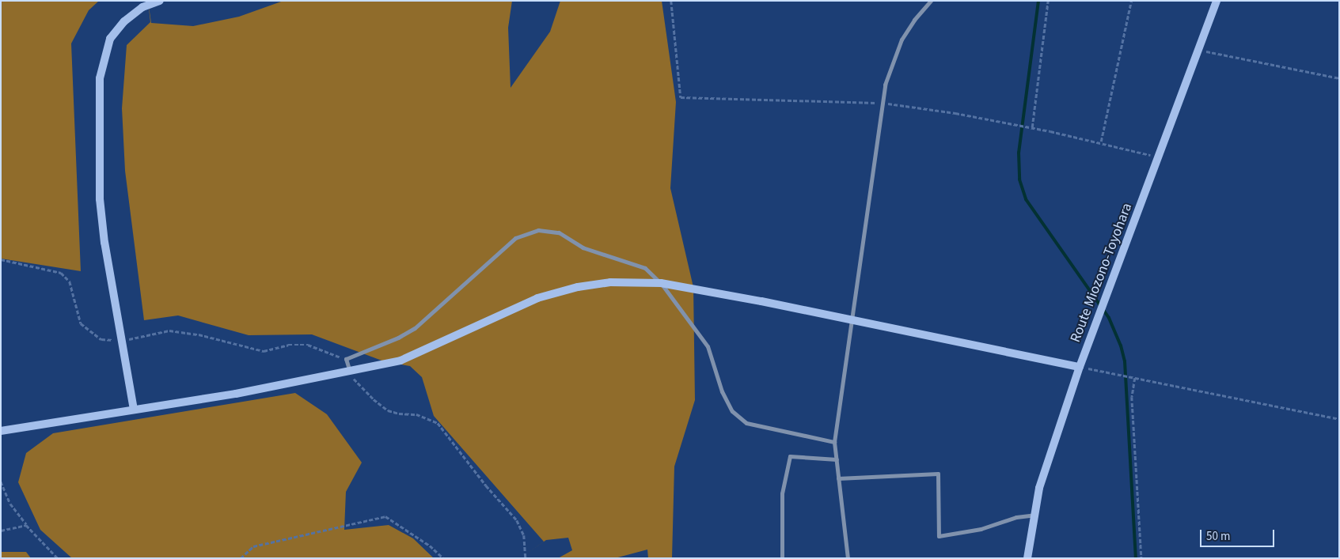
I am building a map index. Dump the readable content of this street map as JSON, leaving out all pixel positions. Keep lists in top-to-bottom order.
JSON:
{
  "streets": {
    "street": ["Route Miozono-Toyohara"]
  },
  "scale_bar": "50 m"
}
